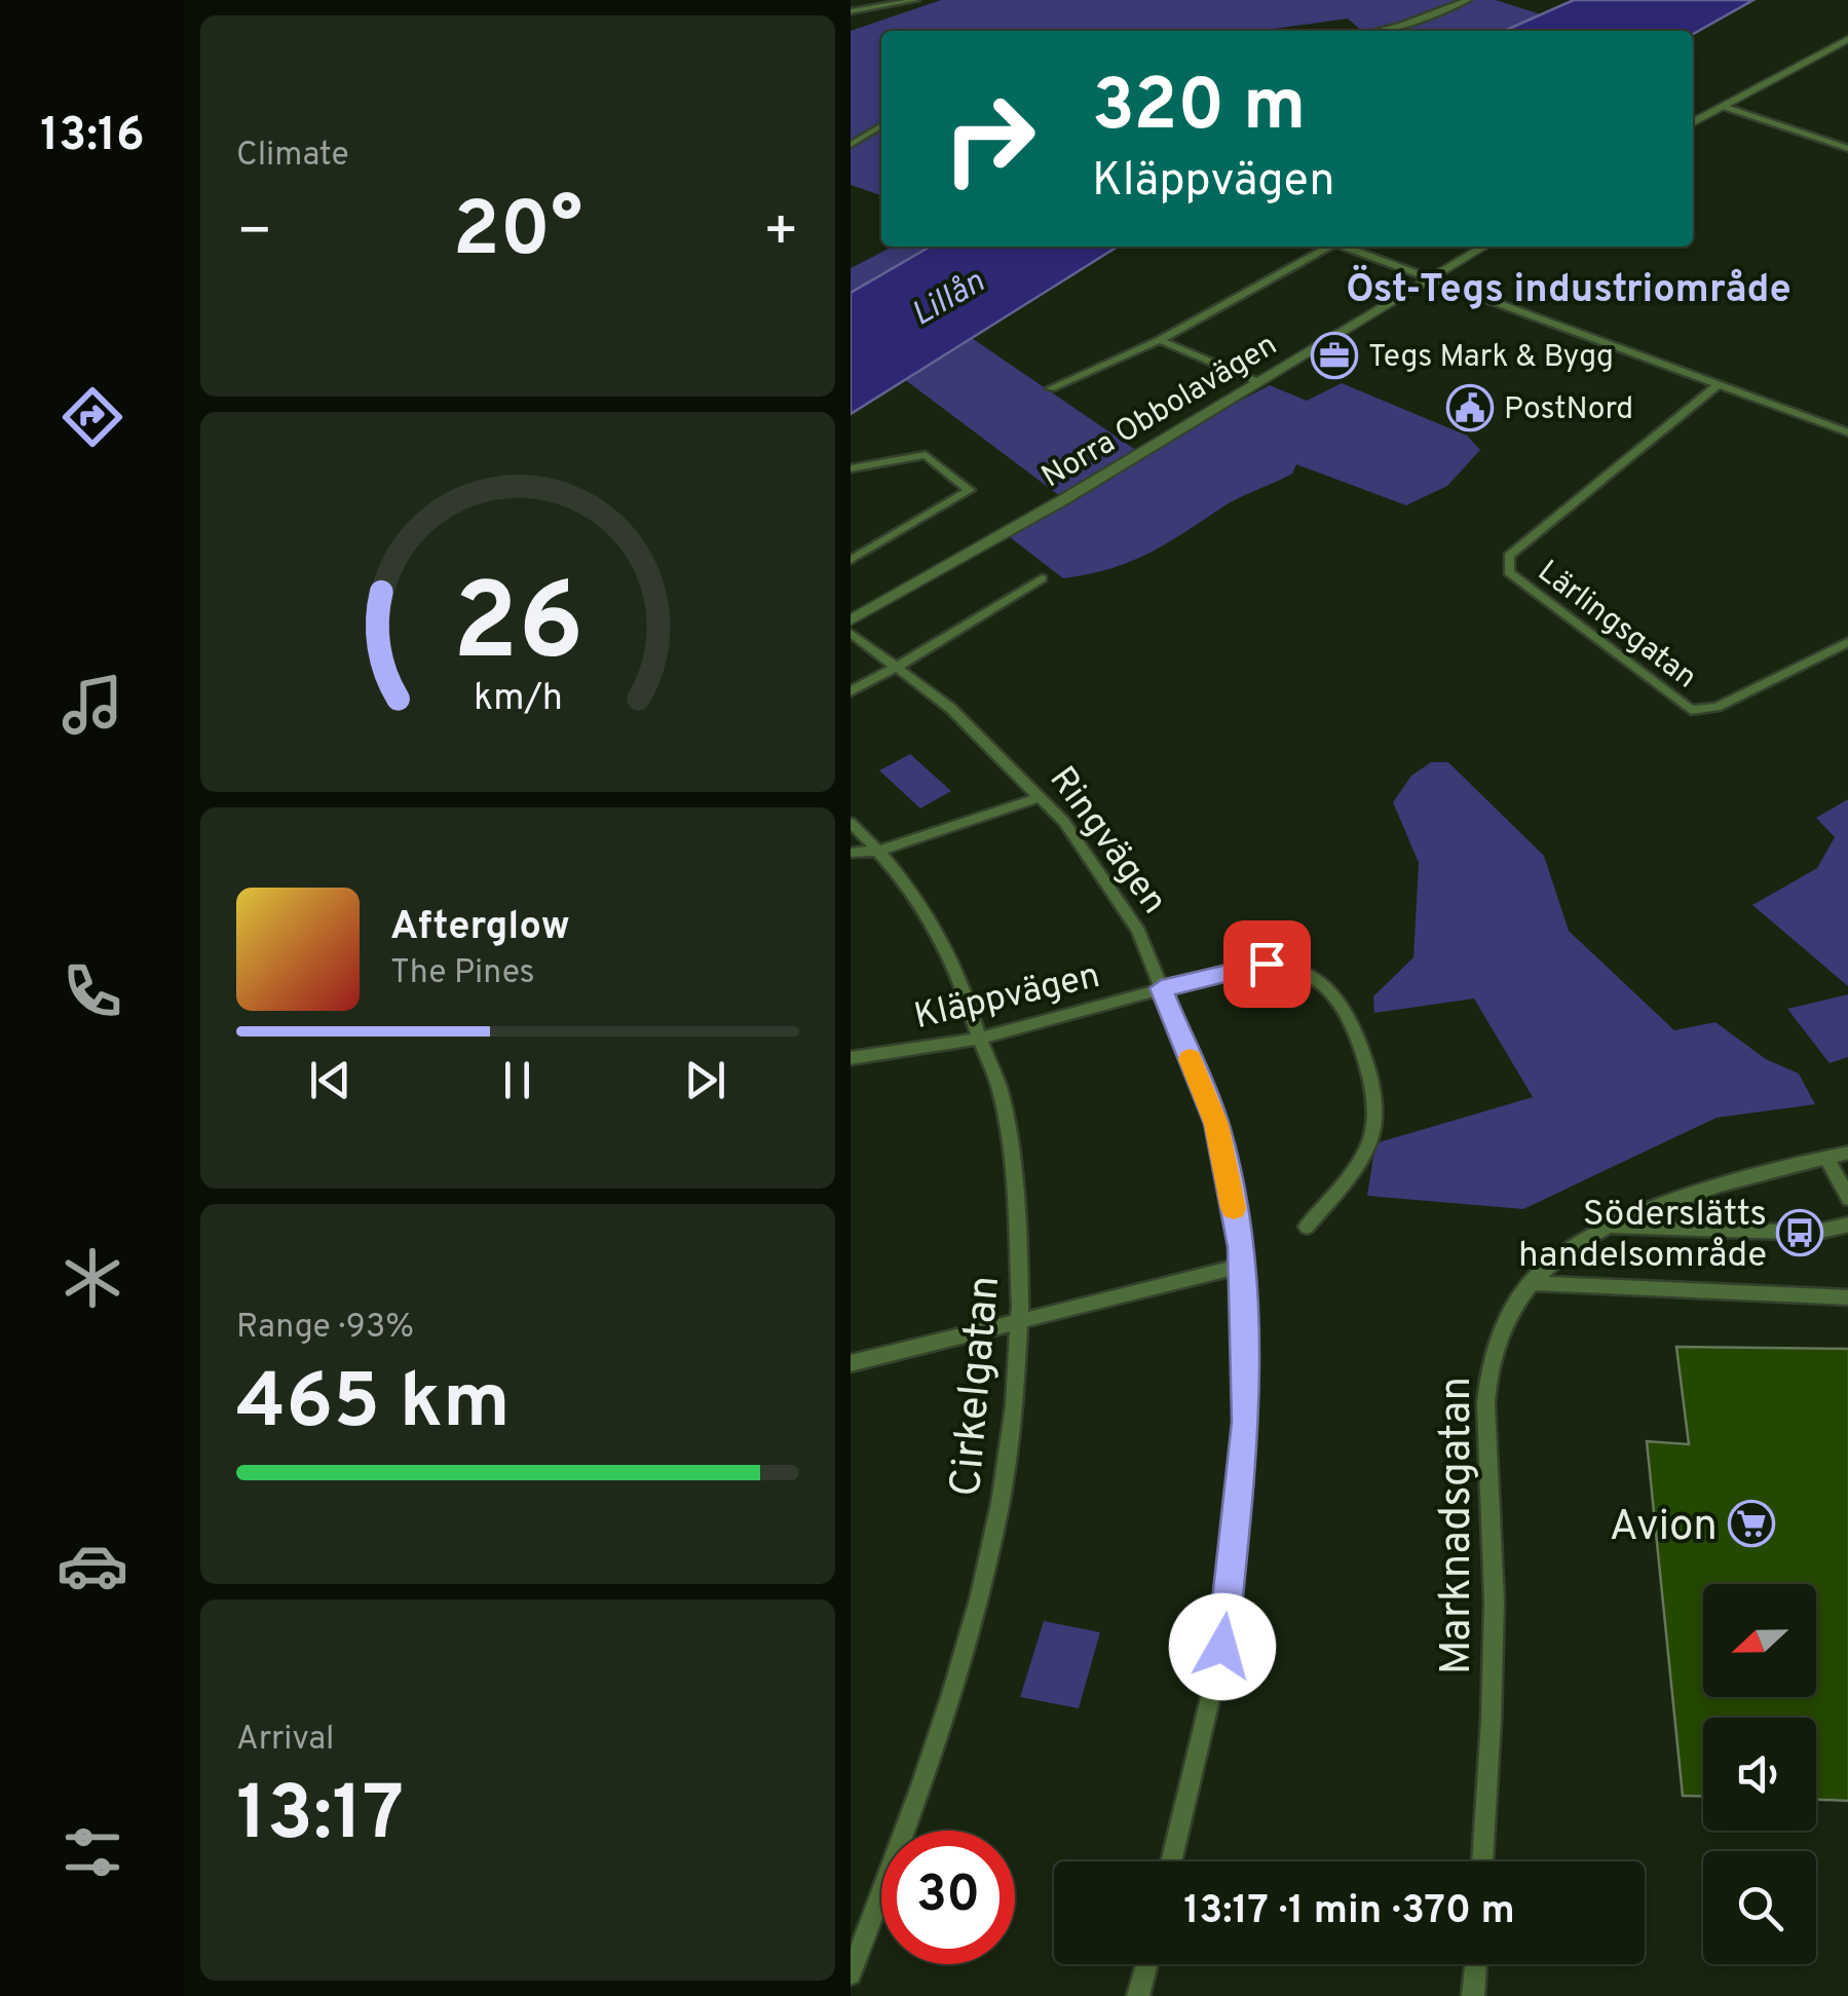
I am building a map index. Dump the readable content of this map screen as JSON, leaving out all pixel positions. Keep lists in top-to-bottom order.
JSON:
{
  "streets": {
    "street": [
      "Norra Obbolavägen",
      "Lärlingsgatan",
      "Ringvägen",
      "Kläppvägen",
      "Cirkelgatan",
      "Marknadsgatan"
    ]
  },
  "crossings": [
    ["Ringvägen", "Kläppvägen"],
    ["Kläppvägen", "Cirkelgatan"]
  ],
  "districts": ["Öst-Tegs industriområde"],
  "water": ["Lillån"],
  "places": {
    "office": ["Tegs Mark & Bygg"],
    "public building": ["PostNord"],
    "bus stop": ["Söderslätts handelsområde"],
    "supermarket": ["Avion"]
  },
  "north": "left",
  "page": {
    "tabs": "13:16",
    "tile": [
      "Climate",
      ["Range · 93%", "465 km"],
      ["Arrival", "13:17"]
    ],
    "turn": ["320 m", "Kläppvägen"],
    "heat": ["−", "20°", "+"],
    "song": ["Afterglow", "The Pines"],
    "limit": "30",
    "trip": "13:17 · 1 min · 370 m",
    "gauge": ["26", "km/h"]
  }
}
